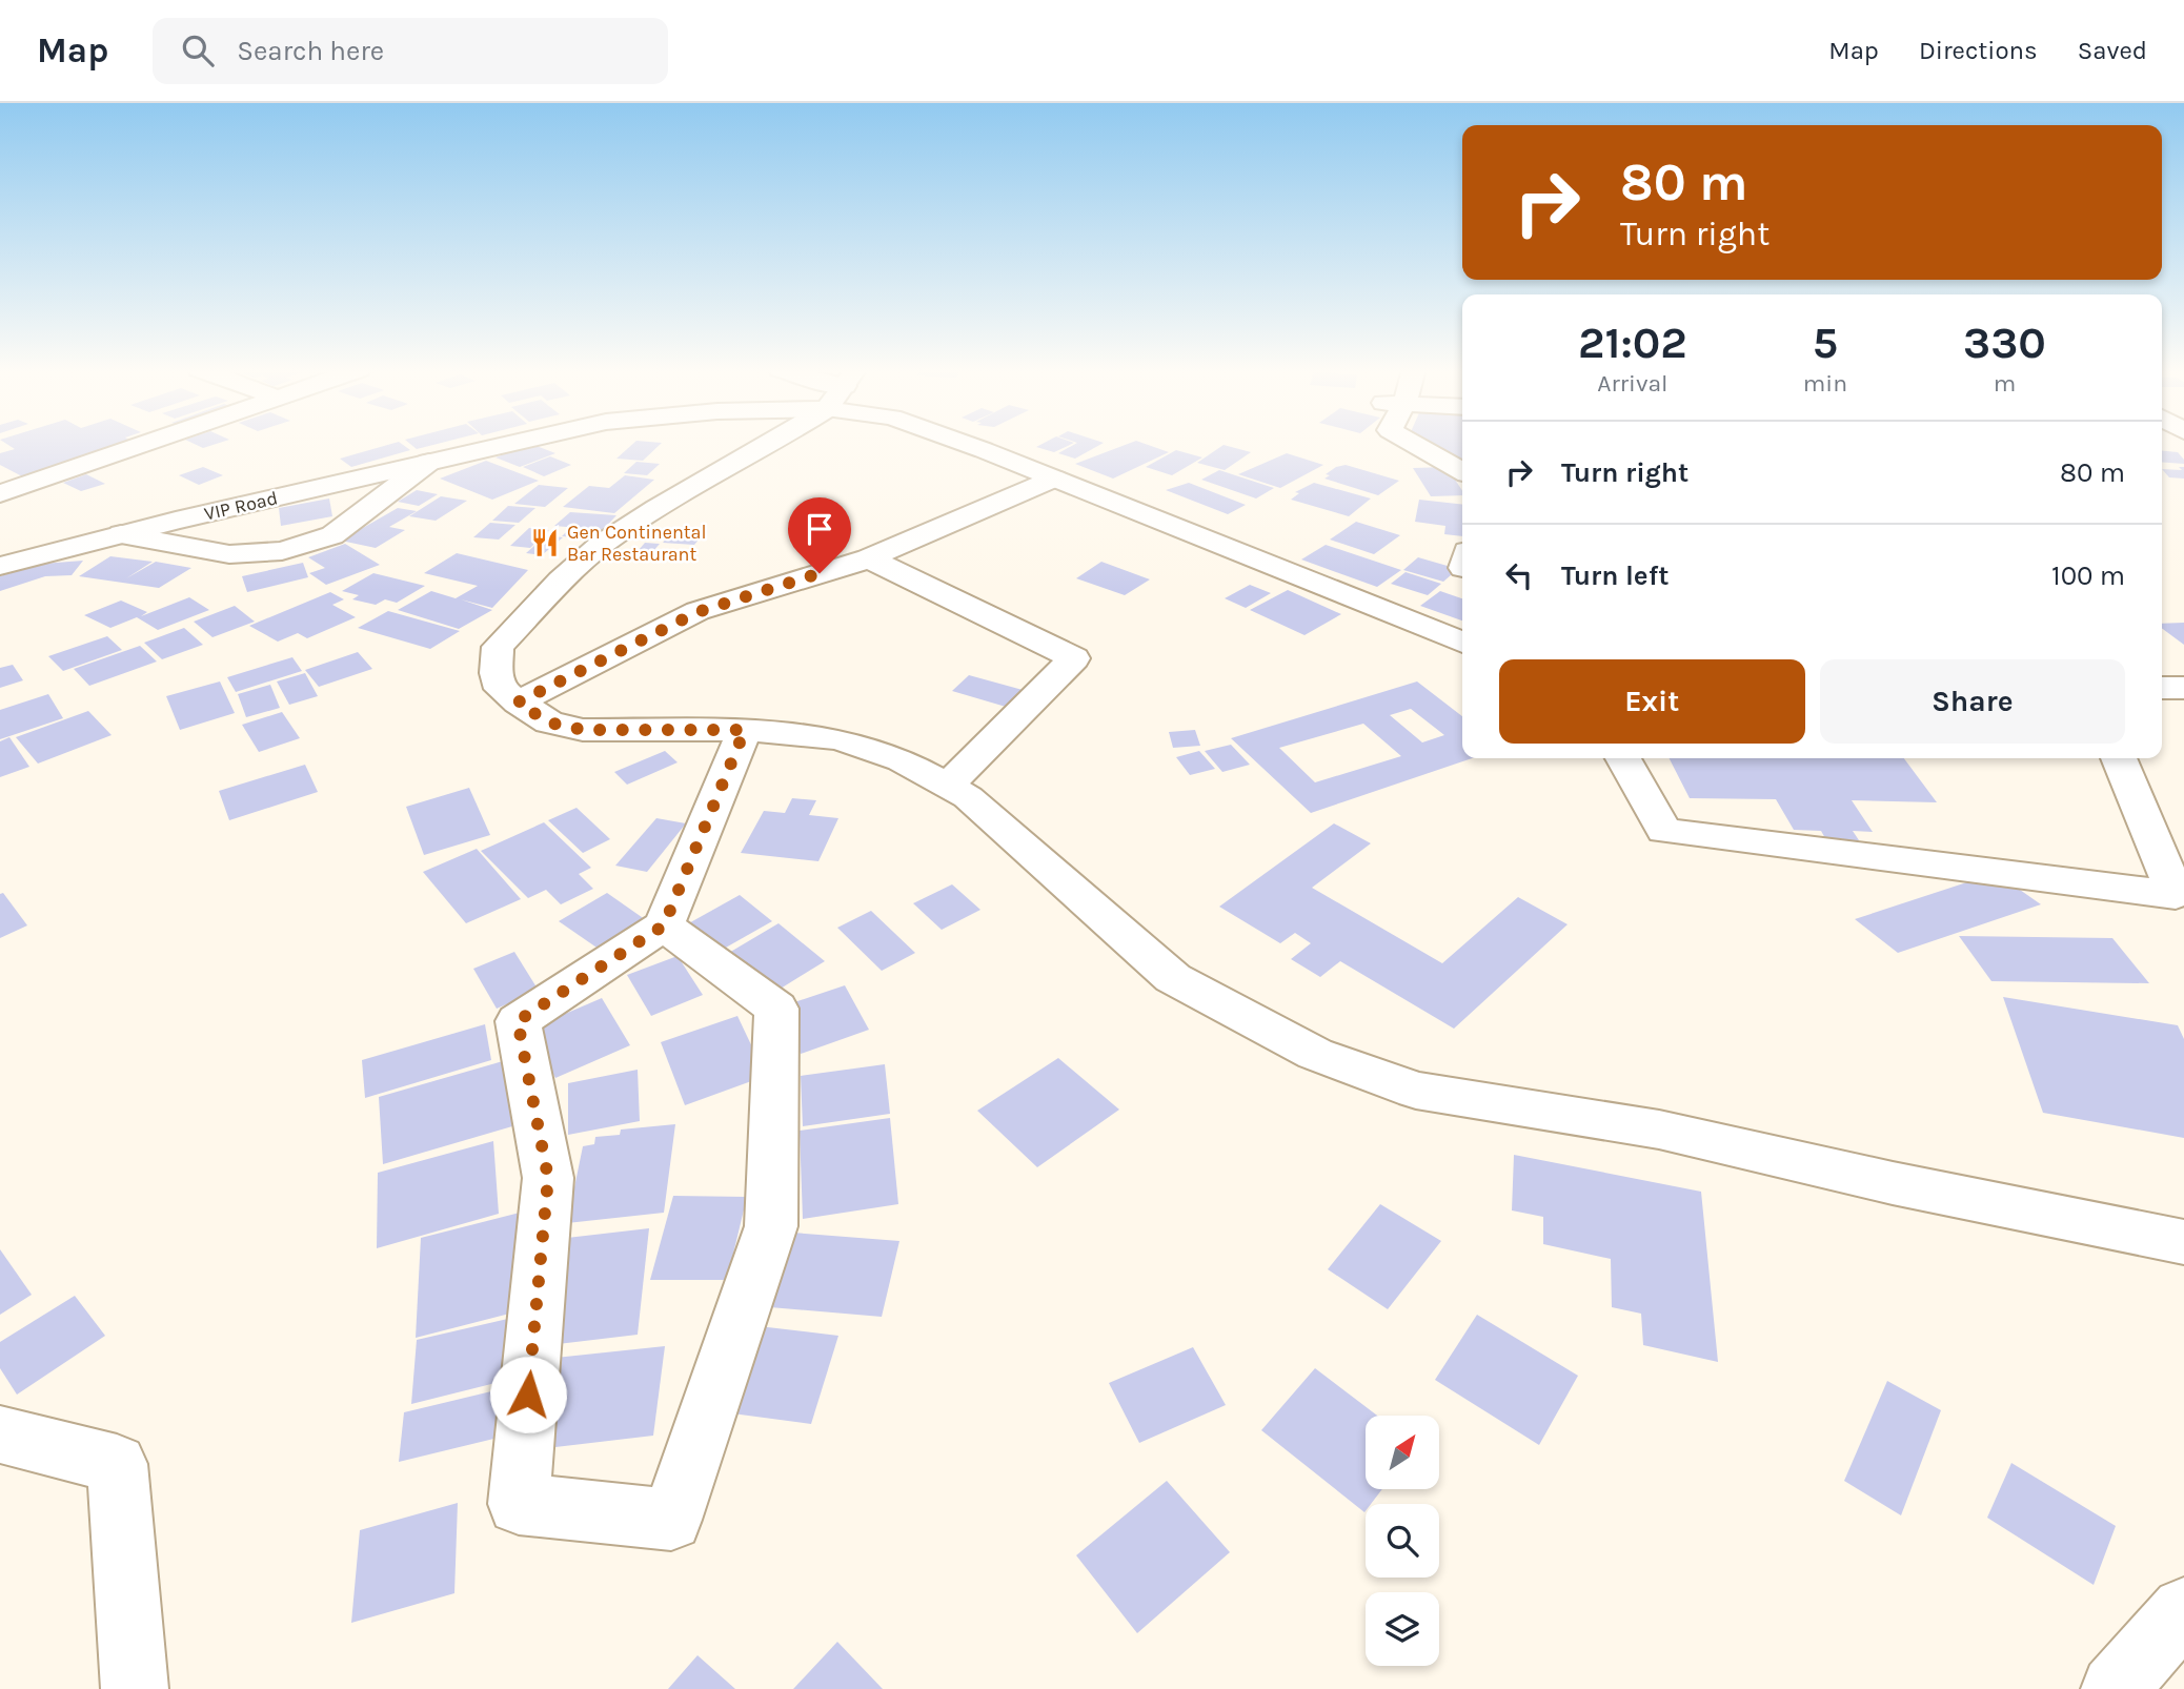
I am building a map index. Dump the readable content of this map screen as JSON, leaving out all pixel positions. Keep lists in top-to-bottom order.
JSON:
{
  "streets": {
    "main road": ["VIP Road"]
  },
  "places": {
    "restaurant": ["Gen Continental Bar Restaurant"]
  },
  "north": "top right",
  "page": {
    "header": "Map",
    "search": "Search here",
    "nav": ["Map", "Directions", "Saved"],
    "turn": ["80 m", "Turn right"],
    "eta": [
      "21:02",
      "Arrival",
      "5",
      "min",
      "330",
      "m"
    ],
    "list": [
      {
        "name": "Turn right",
        "value": "80 m"
      },
      {
        "name": "Turn left",
        "value": "100 m"
      }
    ],
    "buttons": ["Exit", "Share"]
  }
}
